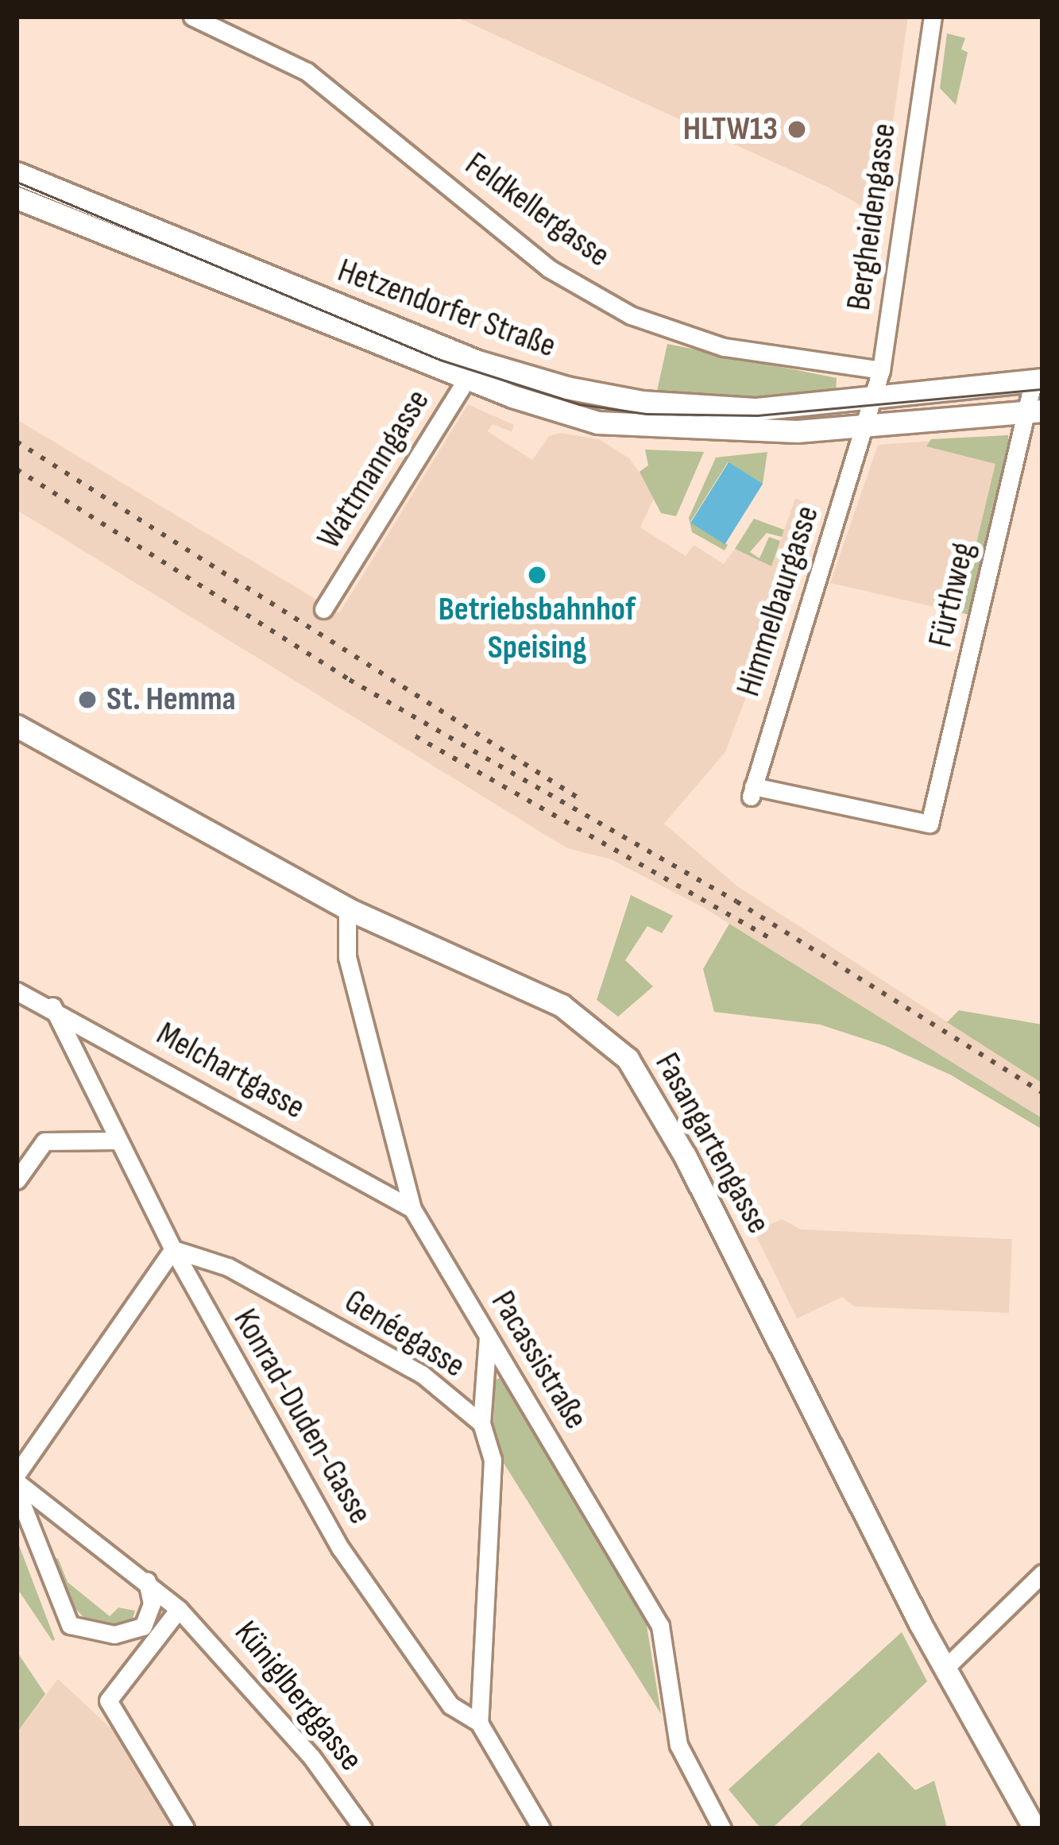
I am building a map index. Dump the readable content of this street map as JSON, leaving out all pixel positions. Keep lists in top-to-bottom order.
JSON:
{
  "streets": {
    "main road": ["Hetzendorfer Straße", "Fasangartengasse"],
    "street": [
      "Feldkellergasse",
      "Bergheidengasse",
      "Wattmanngasse",
      "Fürthweg",
      "Himmelbaurgasse",
      "Melchartgasse",
      "Genéegasse",
      "Pacassistraße",
      "Konrad-Duden-Gasse",
      "Küniglberggasse"
    ]
  },
  "crossings": [
    ["Feldkellergasse", "Bergheidengasse"],
    ["Bergheidengasse", "Hetzendorfer Straße"],
    ["Bergheidengasse", "Himmelbaurgasse"],
    ["Hetzendorfer Straße", "Wattmanngasse"],
    ["Hetzendorfer Straße", "Himmelbaurgasse"],
    ["Fürthweg", "Himmelbaurgasse"],
    ["Melchartgasse", "Pacassistraße"],
    ["Melchartgasse", "Konrad-Duden-Gasse"],
    ["Fasangartengasse", "Pacassistraße"],
    ["Genéegasse", "Konrad-Duden-Gasse"]
  ],
  "places": ["HLTW13", "Betriebsbahnhof Speising", "St. Hemma"]
}
